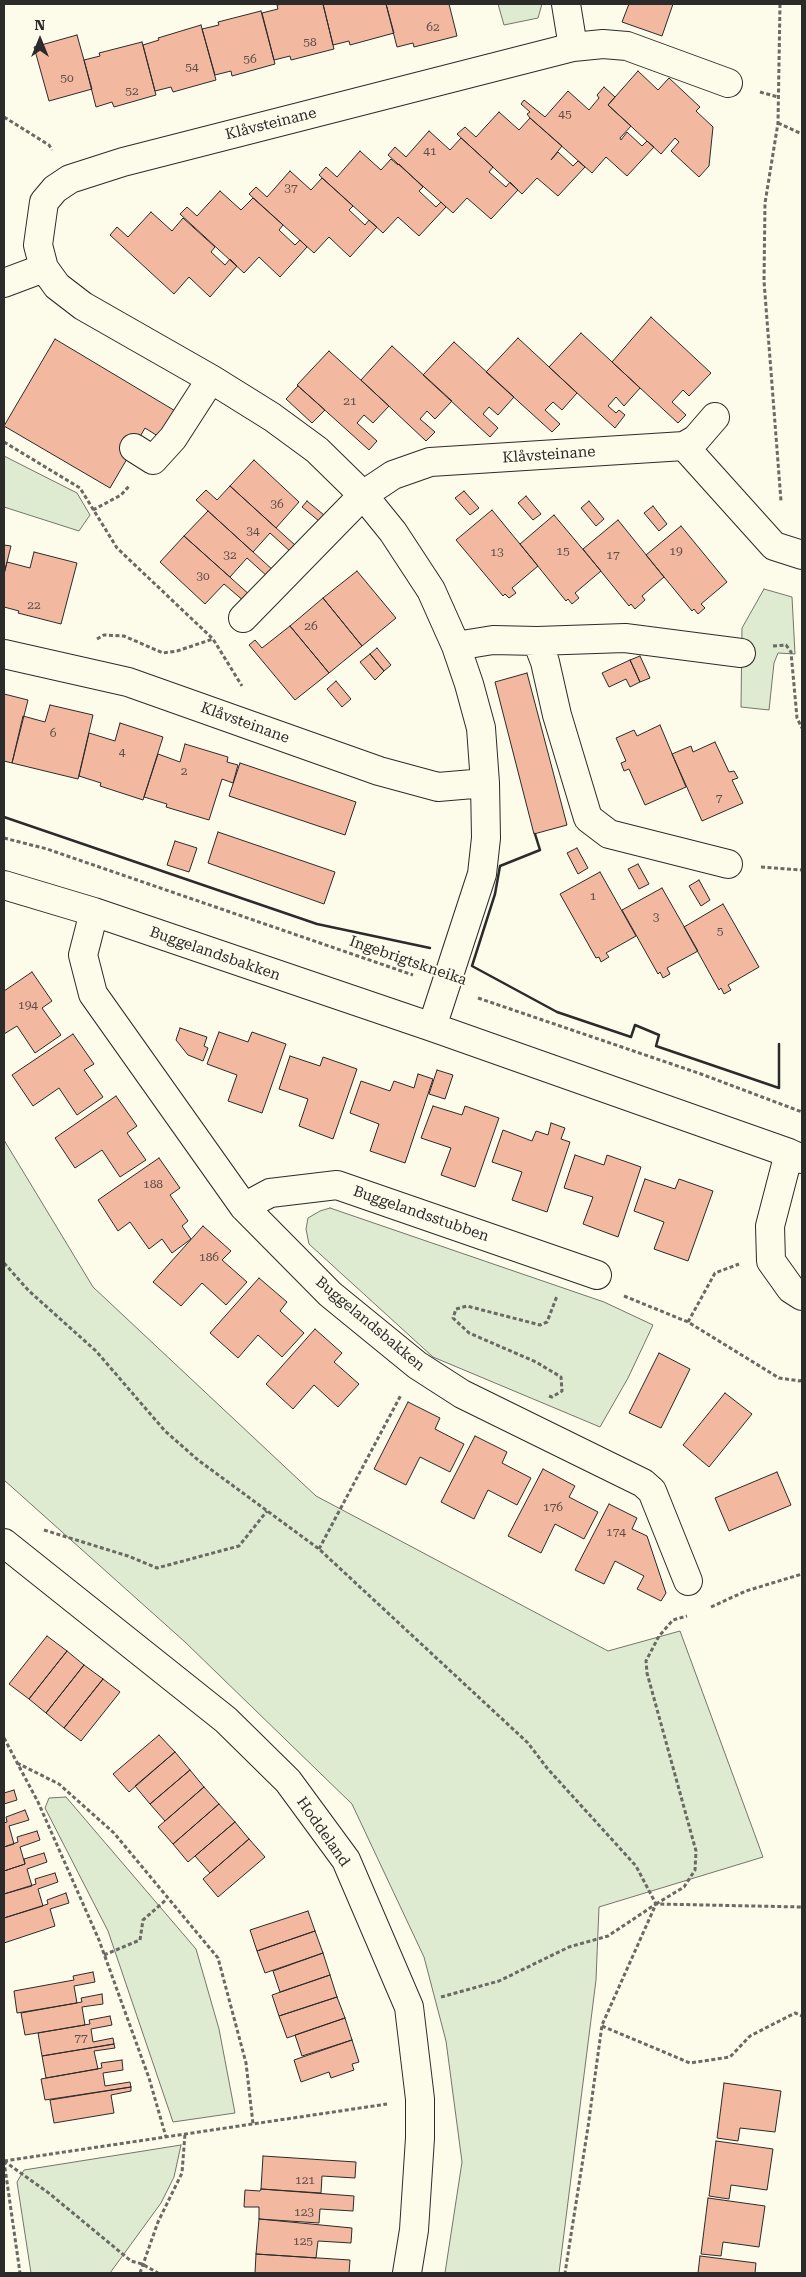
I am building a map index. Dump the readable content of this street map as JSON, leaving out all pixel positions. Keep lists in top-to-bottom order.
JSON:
{
  "streets": {
    "street": [
      "Klåvsteinane",
      "Buggelandsbakken",
      "Buggelandsstubben",
      "Hoddeland"
    ],
    "path": ["Ingebrigtskneika"]
  },
  "crossings": [
    ["Klåvsteinane", "Buggelandsbakken"],
    ["Klåvsteinane", "Ingebrigtskneika"],
    ["Buggelandsbakken", "Buggelandsstubben"]
  ],
  "house_numbers": [
    "62",
    "58",
    "56",
    "54",
    "50",
    "52",
    "45",
    "41",
    "37",
    "21",
    "36",
    "34",
    "15",
    "19",
    "13",
    "32",
    "17",
    "30",
    "22",
    "26",
    "6",
    "4",
    "2",
    "7",
    "1",
    "3",
    "5",
    "194",
    "188",
    "186",
    "176",
    "174",
    "77",
    "121",
    "123",
    "125"
  ],
  "north": "top"
}
